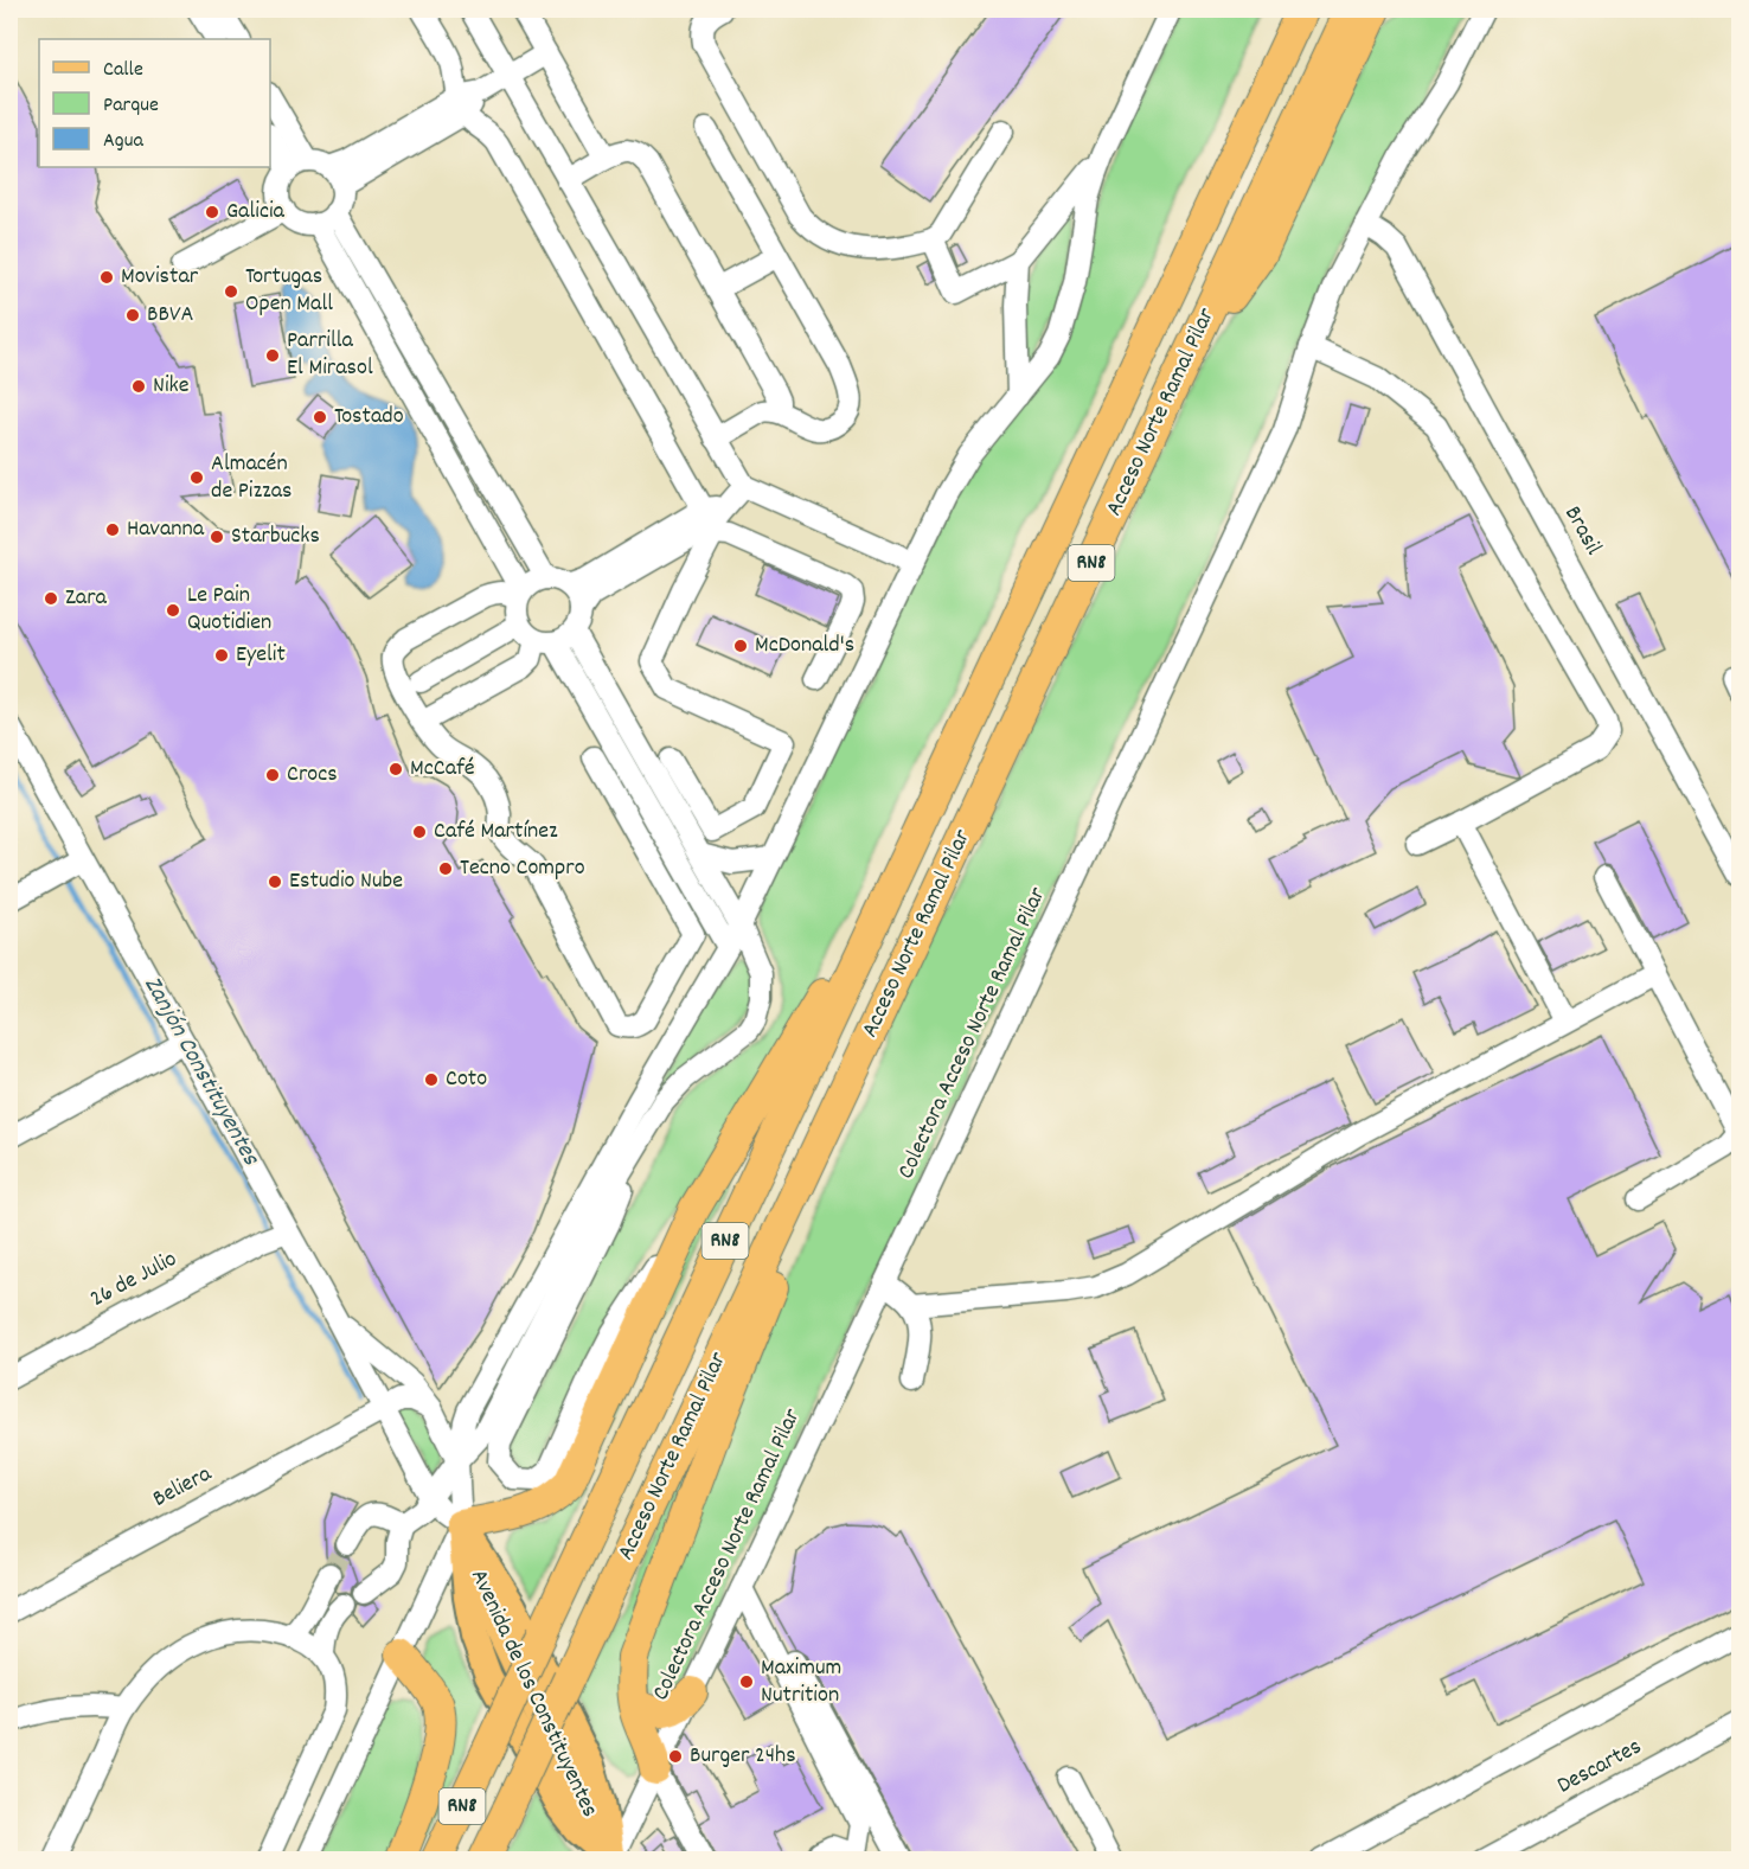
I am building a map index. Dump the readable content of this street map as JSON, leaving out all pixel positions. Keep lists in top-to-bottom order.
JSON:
{
  "streets": {
    "highway": ["Acceso Norte Ramal Pilar", "RN8"],
    "main road": ["Avenida de los Constituyentes"],
    "street": [
      "Brasil",
      "Colectora Acceso Norte Ramal Pilar",
      "26 de Julio",
      "Beliera",
      "Descartes"
    ]
  },
  "crossings": [
    ["Brasil", "Colectora Acceso Norte Ramal Pilar"],
    ["Colectora Acceso Norte Ramal Pilar", "Avenida de los Constituyentes"],
    ["26 de Julio", "Avenida de los Constituyentes"],
    ["Beliera", "Avenida de los Constituyentes"]
  ],
  "water": ["Zanjón Constituyentes"],
  "places": [
    "Galicia",
    "Movistar",
    "Tortugas Open Mall",
    "BBVA",
    "Parrilla El Mirasol",
    "Nike",
    "Tostado",
    "Almacén de Pizzas",
    "Havanna",
    "Starbucks",
    "Zara",
    "Le Pain Quotidien",
    "McDonald's",
    "Eyelit",
    "McCafé",
    "Crocs",
    "Café Martínez",
    "Tecno Compro",
    "Estudio Nube",
    "Coto",
    "Maximum Nutrition",
    "Burger 24hs"
  ],
  "legend": ["Calle", "Parque", "Agua"]
}
